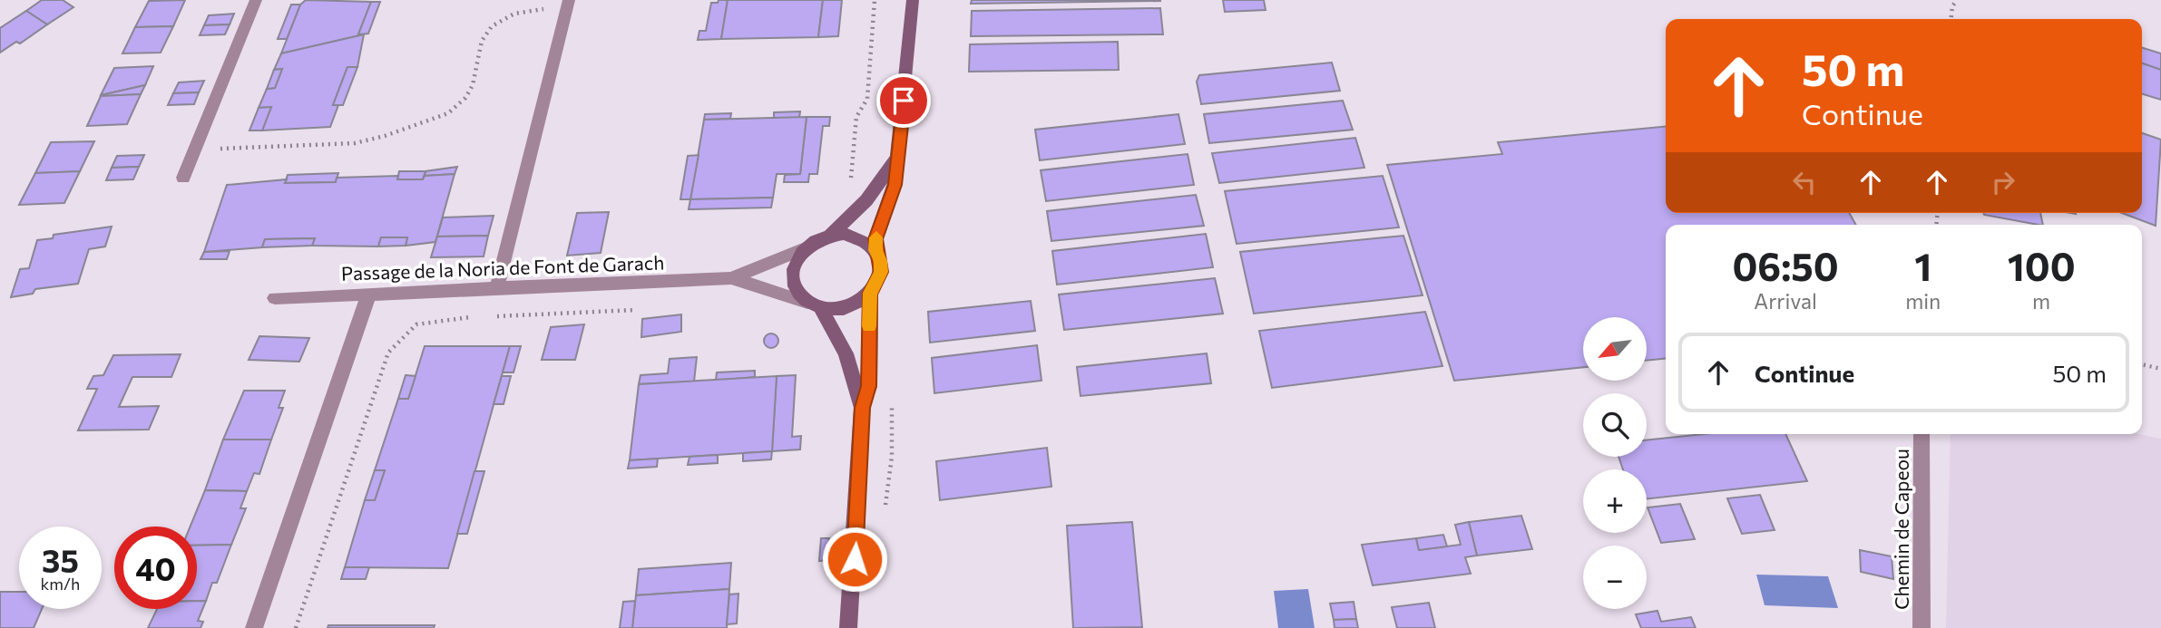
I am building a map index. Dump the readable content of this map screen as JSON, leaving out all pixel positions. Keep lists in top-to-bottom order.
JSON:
{
  "streets": {
    "street": ["Passage de la Noria de Font de Garach", "Chemin de Capeou"]
  },
  "north": "bottom left",
  "page": {
    "turn": ["50 m", "Continue"],
    "eta": [
      "06:50",
      "Arrival",
      "1",
      "min",
      "100",
      "m"
    ],
    "map_buttons": ["+", "−"],
    "list": [
      {
        "name": "Continue",
        "value": "50 m"
      }
    ],
    "speed": "35 km/h",
    "limit": "40"
  }
}
